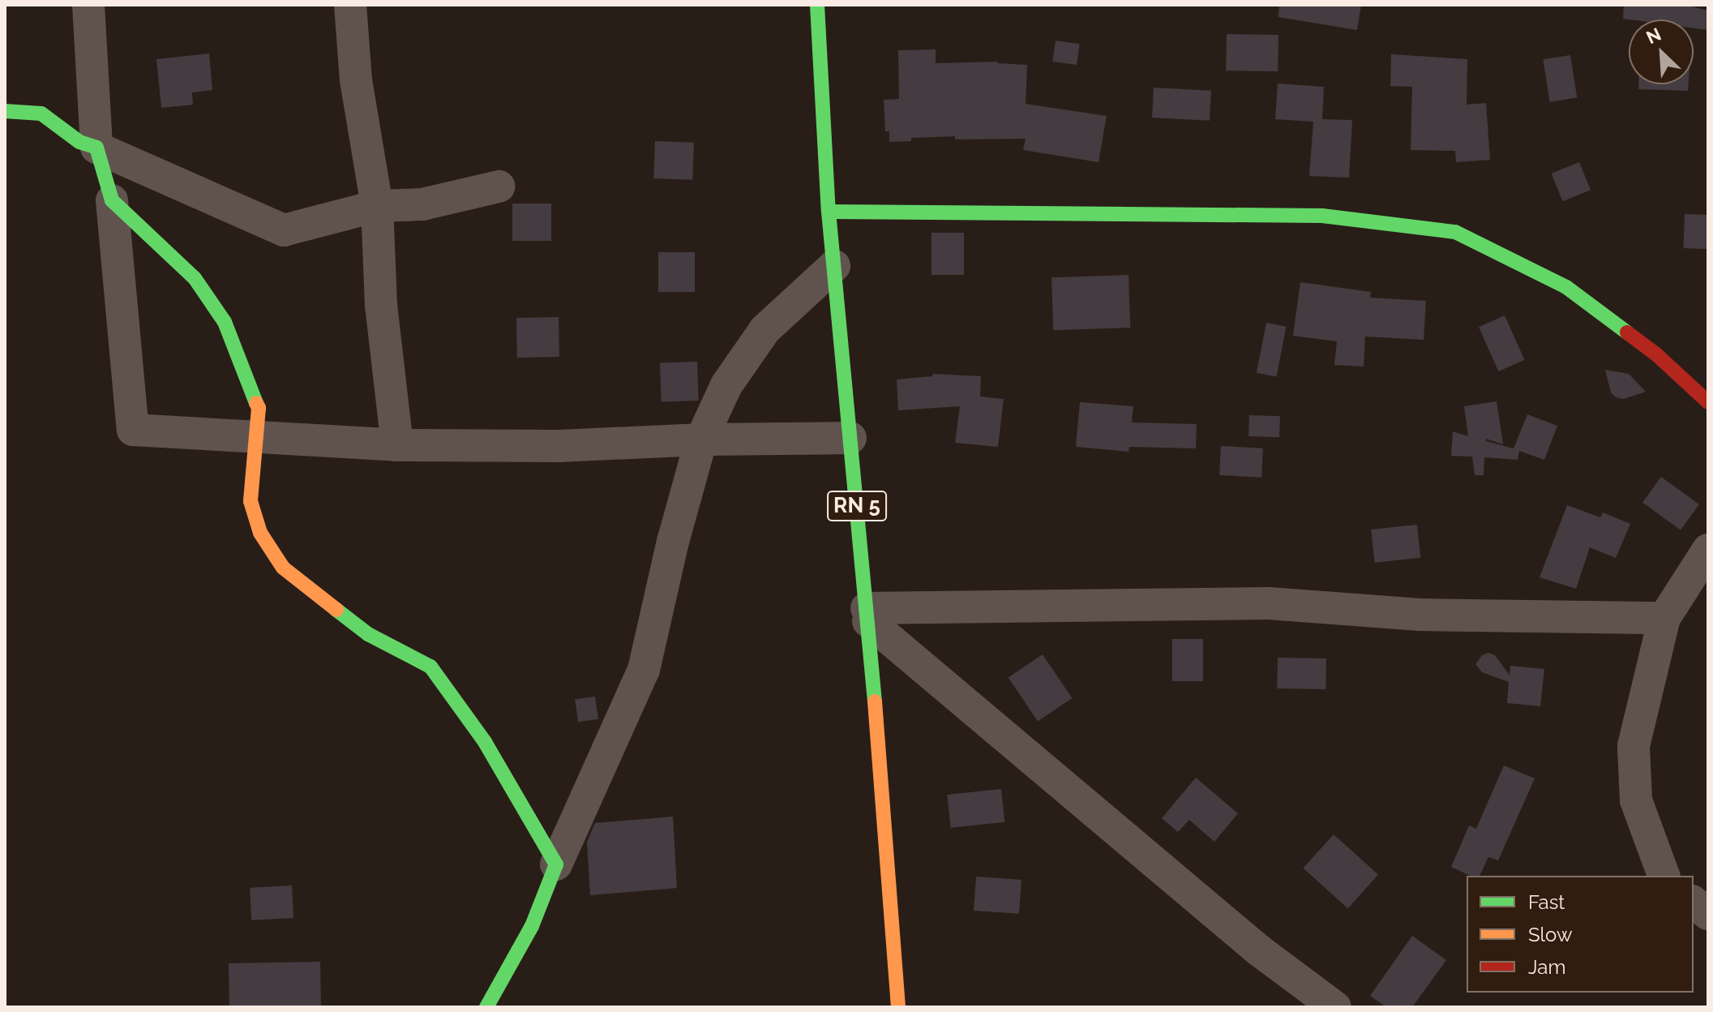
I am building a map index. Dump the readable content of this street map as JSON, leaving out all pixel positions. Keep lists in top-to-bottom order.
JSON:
{
  "streets": {
    "street": ["RN 5"]
  },
  "legend": ["Fast", "Slow", "Jam"],
  "north": "top left"
}
